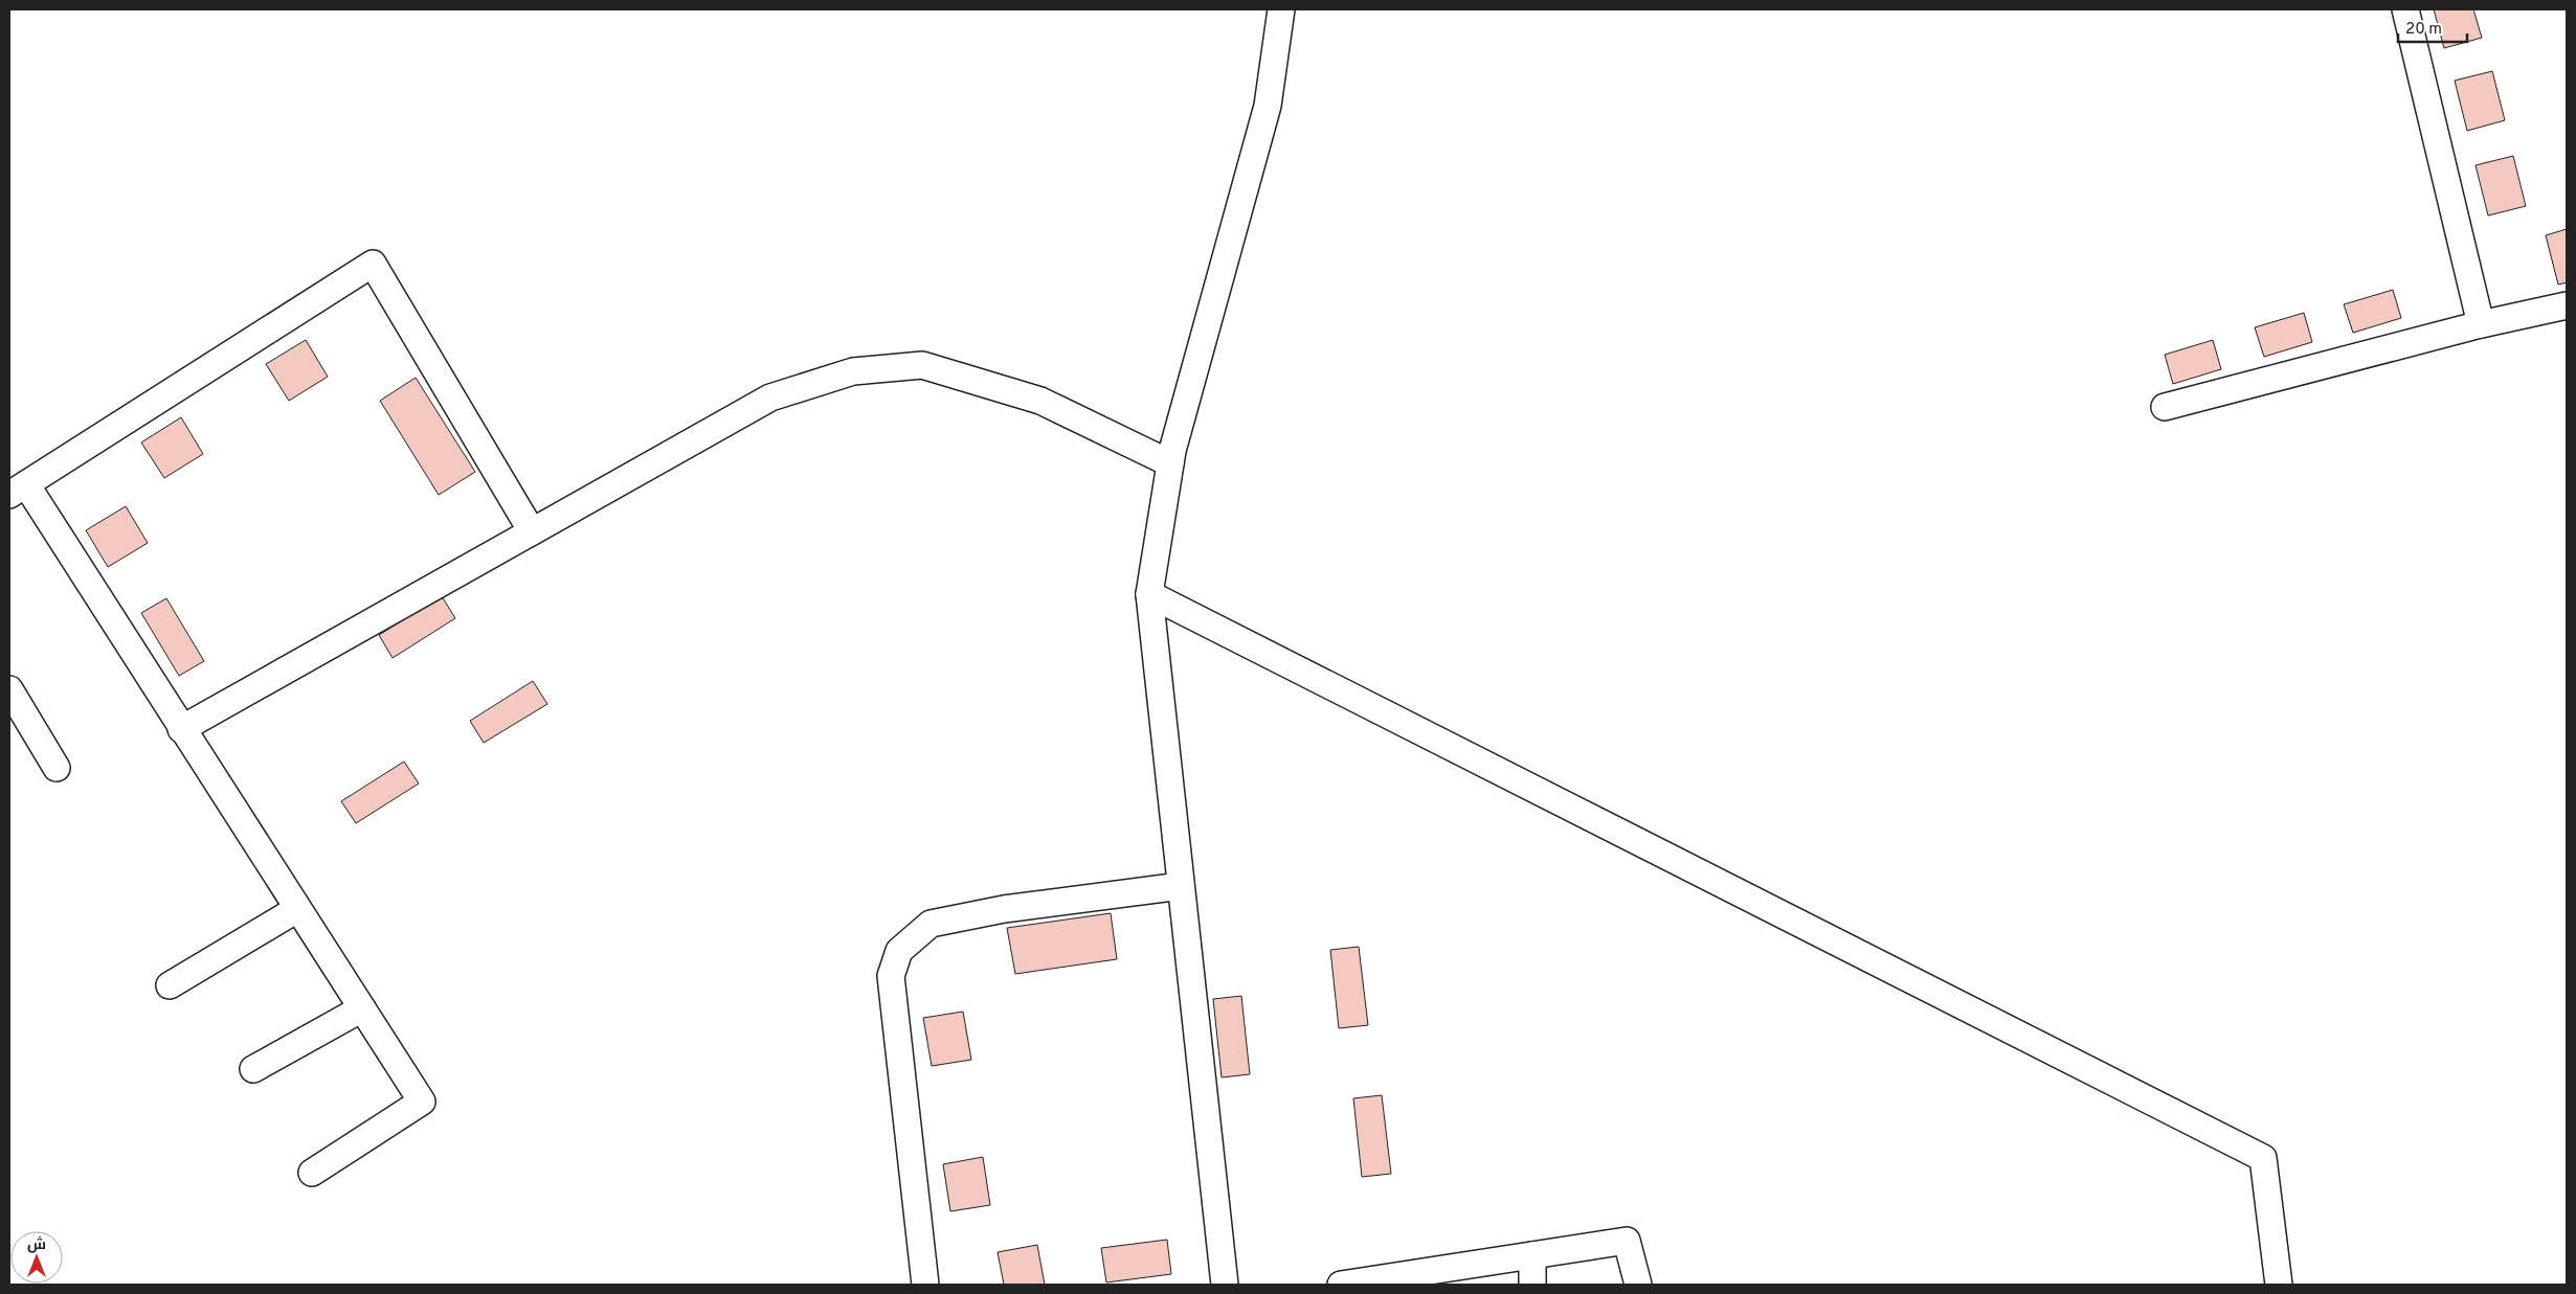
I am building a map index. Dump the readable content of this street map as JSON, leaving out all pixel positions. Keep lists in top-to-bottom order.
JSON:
{
  "scale_bar": "20 m",
  "north": "top"
}
